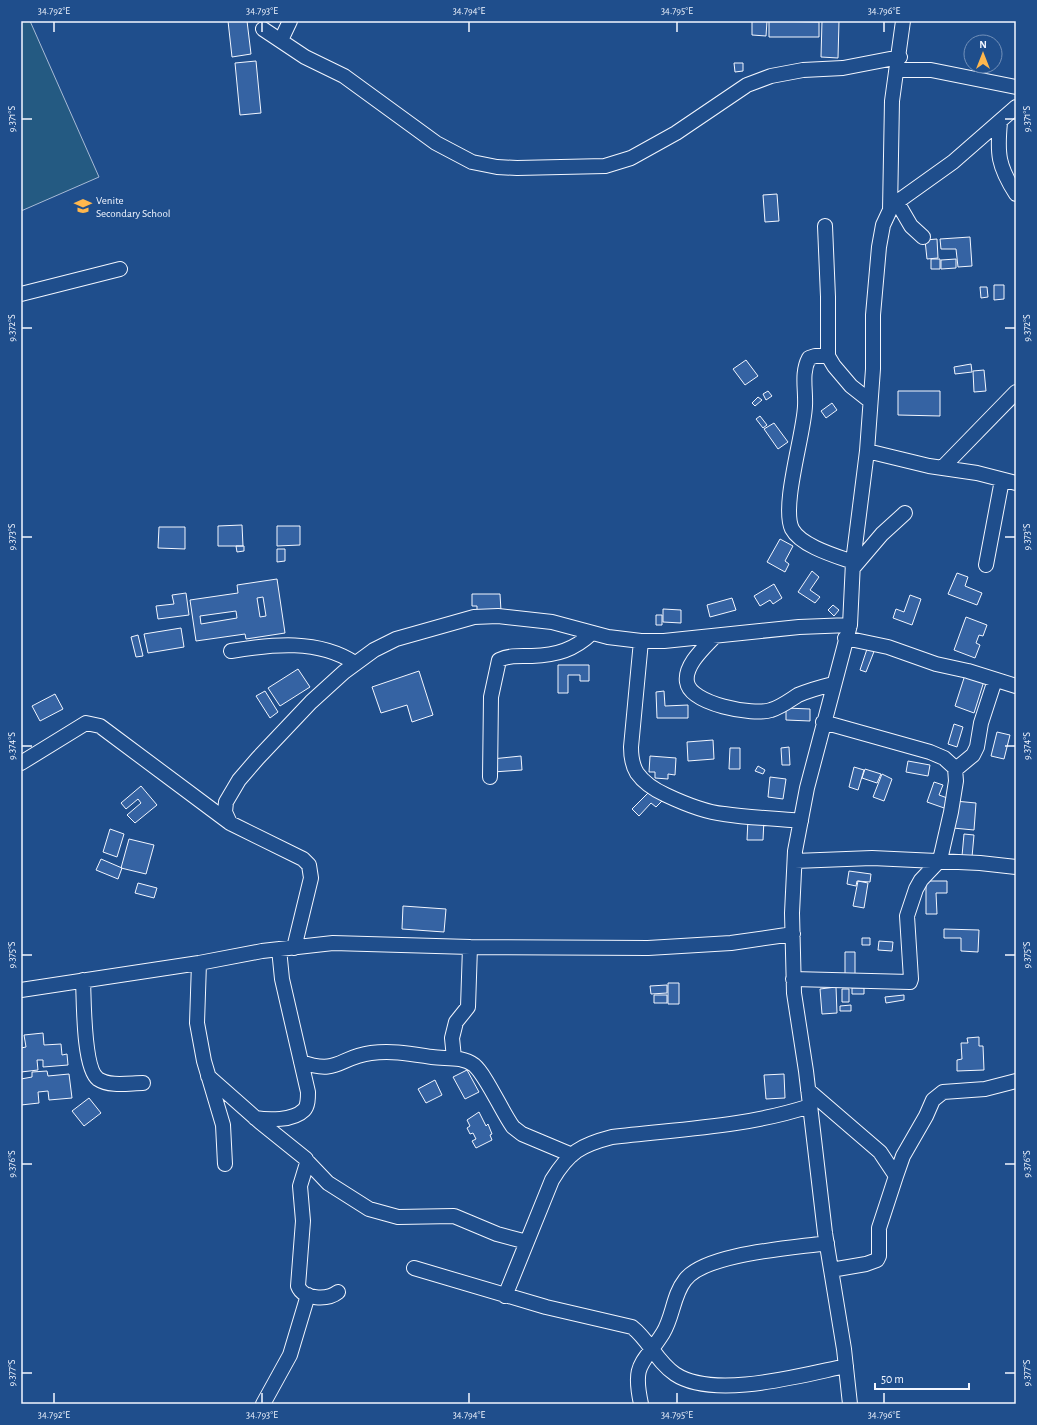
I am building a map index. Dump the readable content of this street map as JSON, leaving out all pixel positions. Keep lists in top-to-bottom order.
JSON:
{
  "places": {
    "school or university": ["Venite Secondary School"]
  },
  "scale_bar": "50 m",
  "north": "top",
  "coordinates": [
    "34.792°E",
    "34.793°E",
    "34.794°E",
    "34.795°E",
    "34.796°E",
    "9.371°S",
    "9.372°S",
    "9.373°S",
    "9.374°S",
    "9.375°S",
    "9.376°S",
    "9.377°S"
  ]
}
